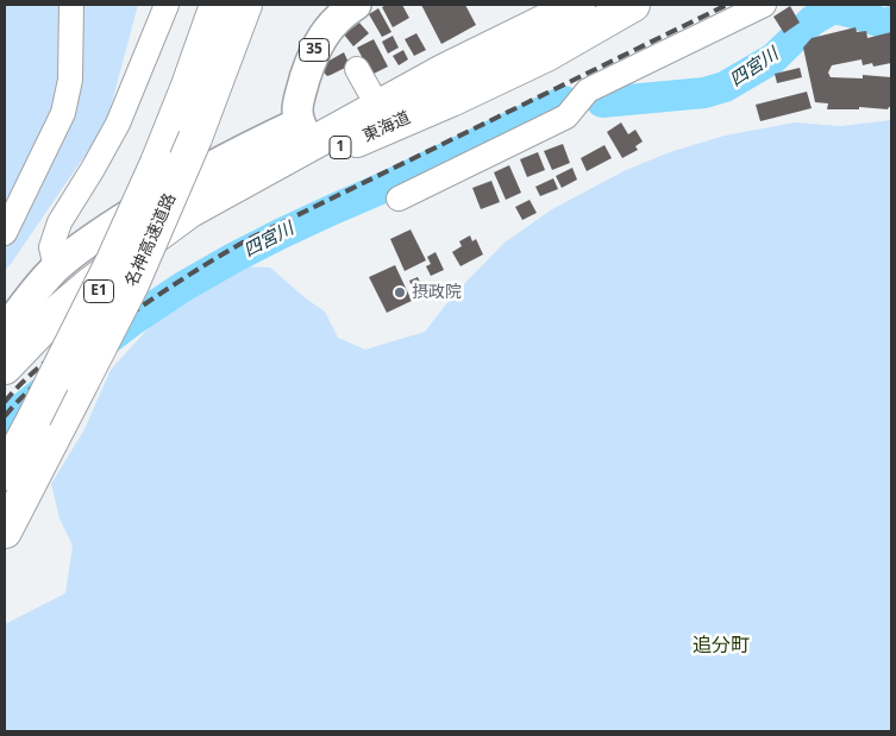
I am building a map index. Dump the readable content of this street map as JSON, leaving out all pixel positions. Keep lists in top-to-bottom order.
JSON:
{
  "streets": {
    "highway": [
      "東海道",
      "1",
      "名神高速道路",
      "E1"
    ],
    "main road": ["35"]
  },
  "crossings": [
    ["35", "東海道"]
  ],
  "districts": ["追分町"],
  "water": ["四宮川"],
  "places": ["摂政院"]
}
